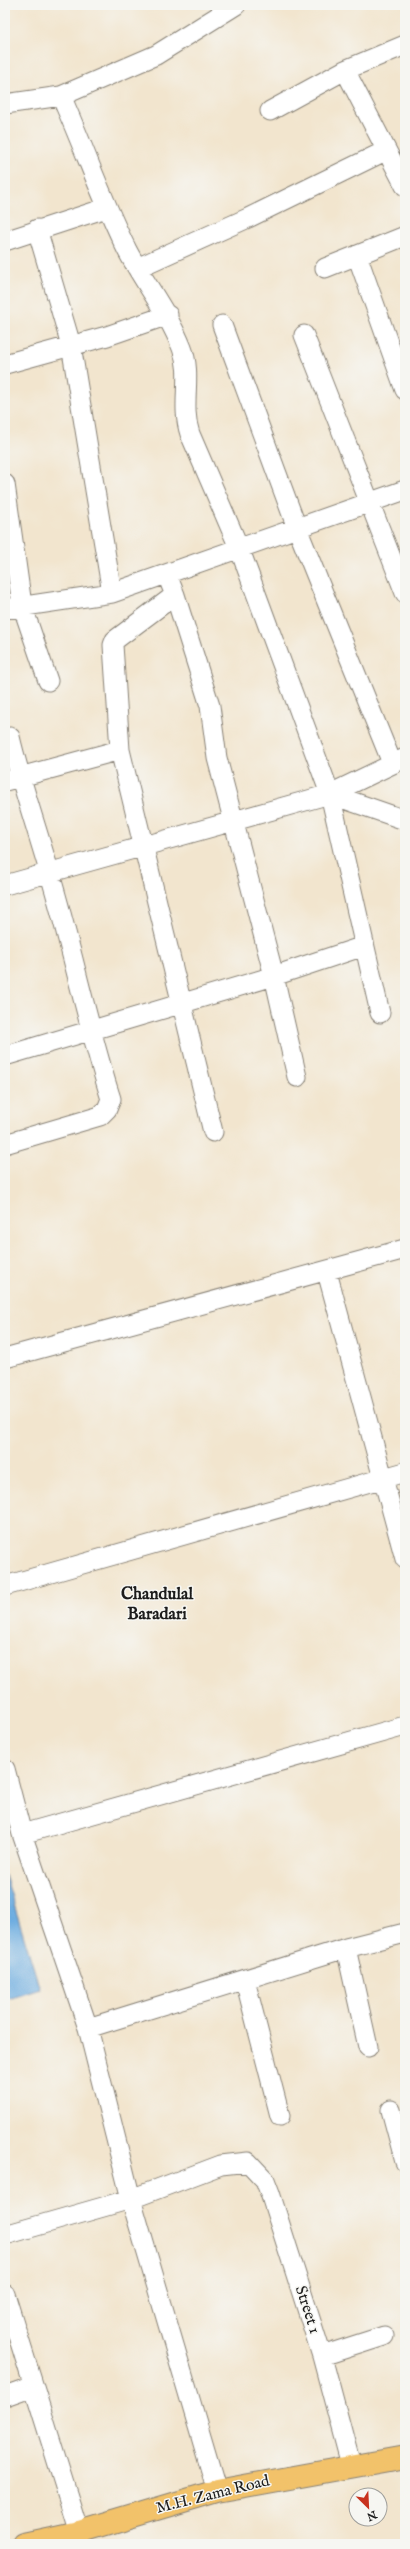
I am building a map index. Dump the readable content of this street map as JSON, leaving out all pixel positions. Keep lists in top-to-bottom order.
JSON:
{
  "streets": {
    "main road": ["M.H. Zama Road"],
    "street": ["Street 1"]
  },
  "crossings": [
    ["Street 1", "M.H. Zama Road"]
  ],
  "districts": ["Chandulal Baradari"],
  "north": "bottom right"
}
